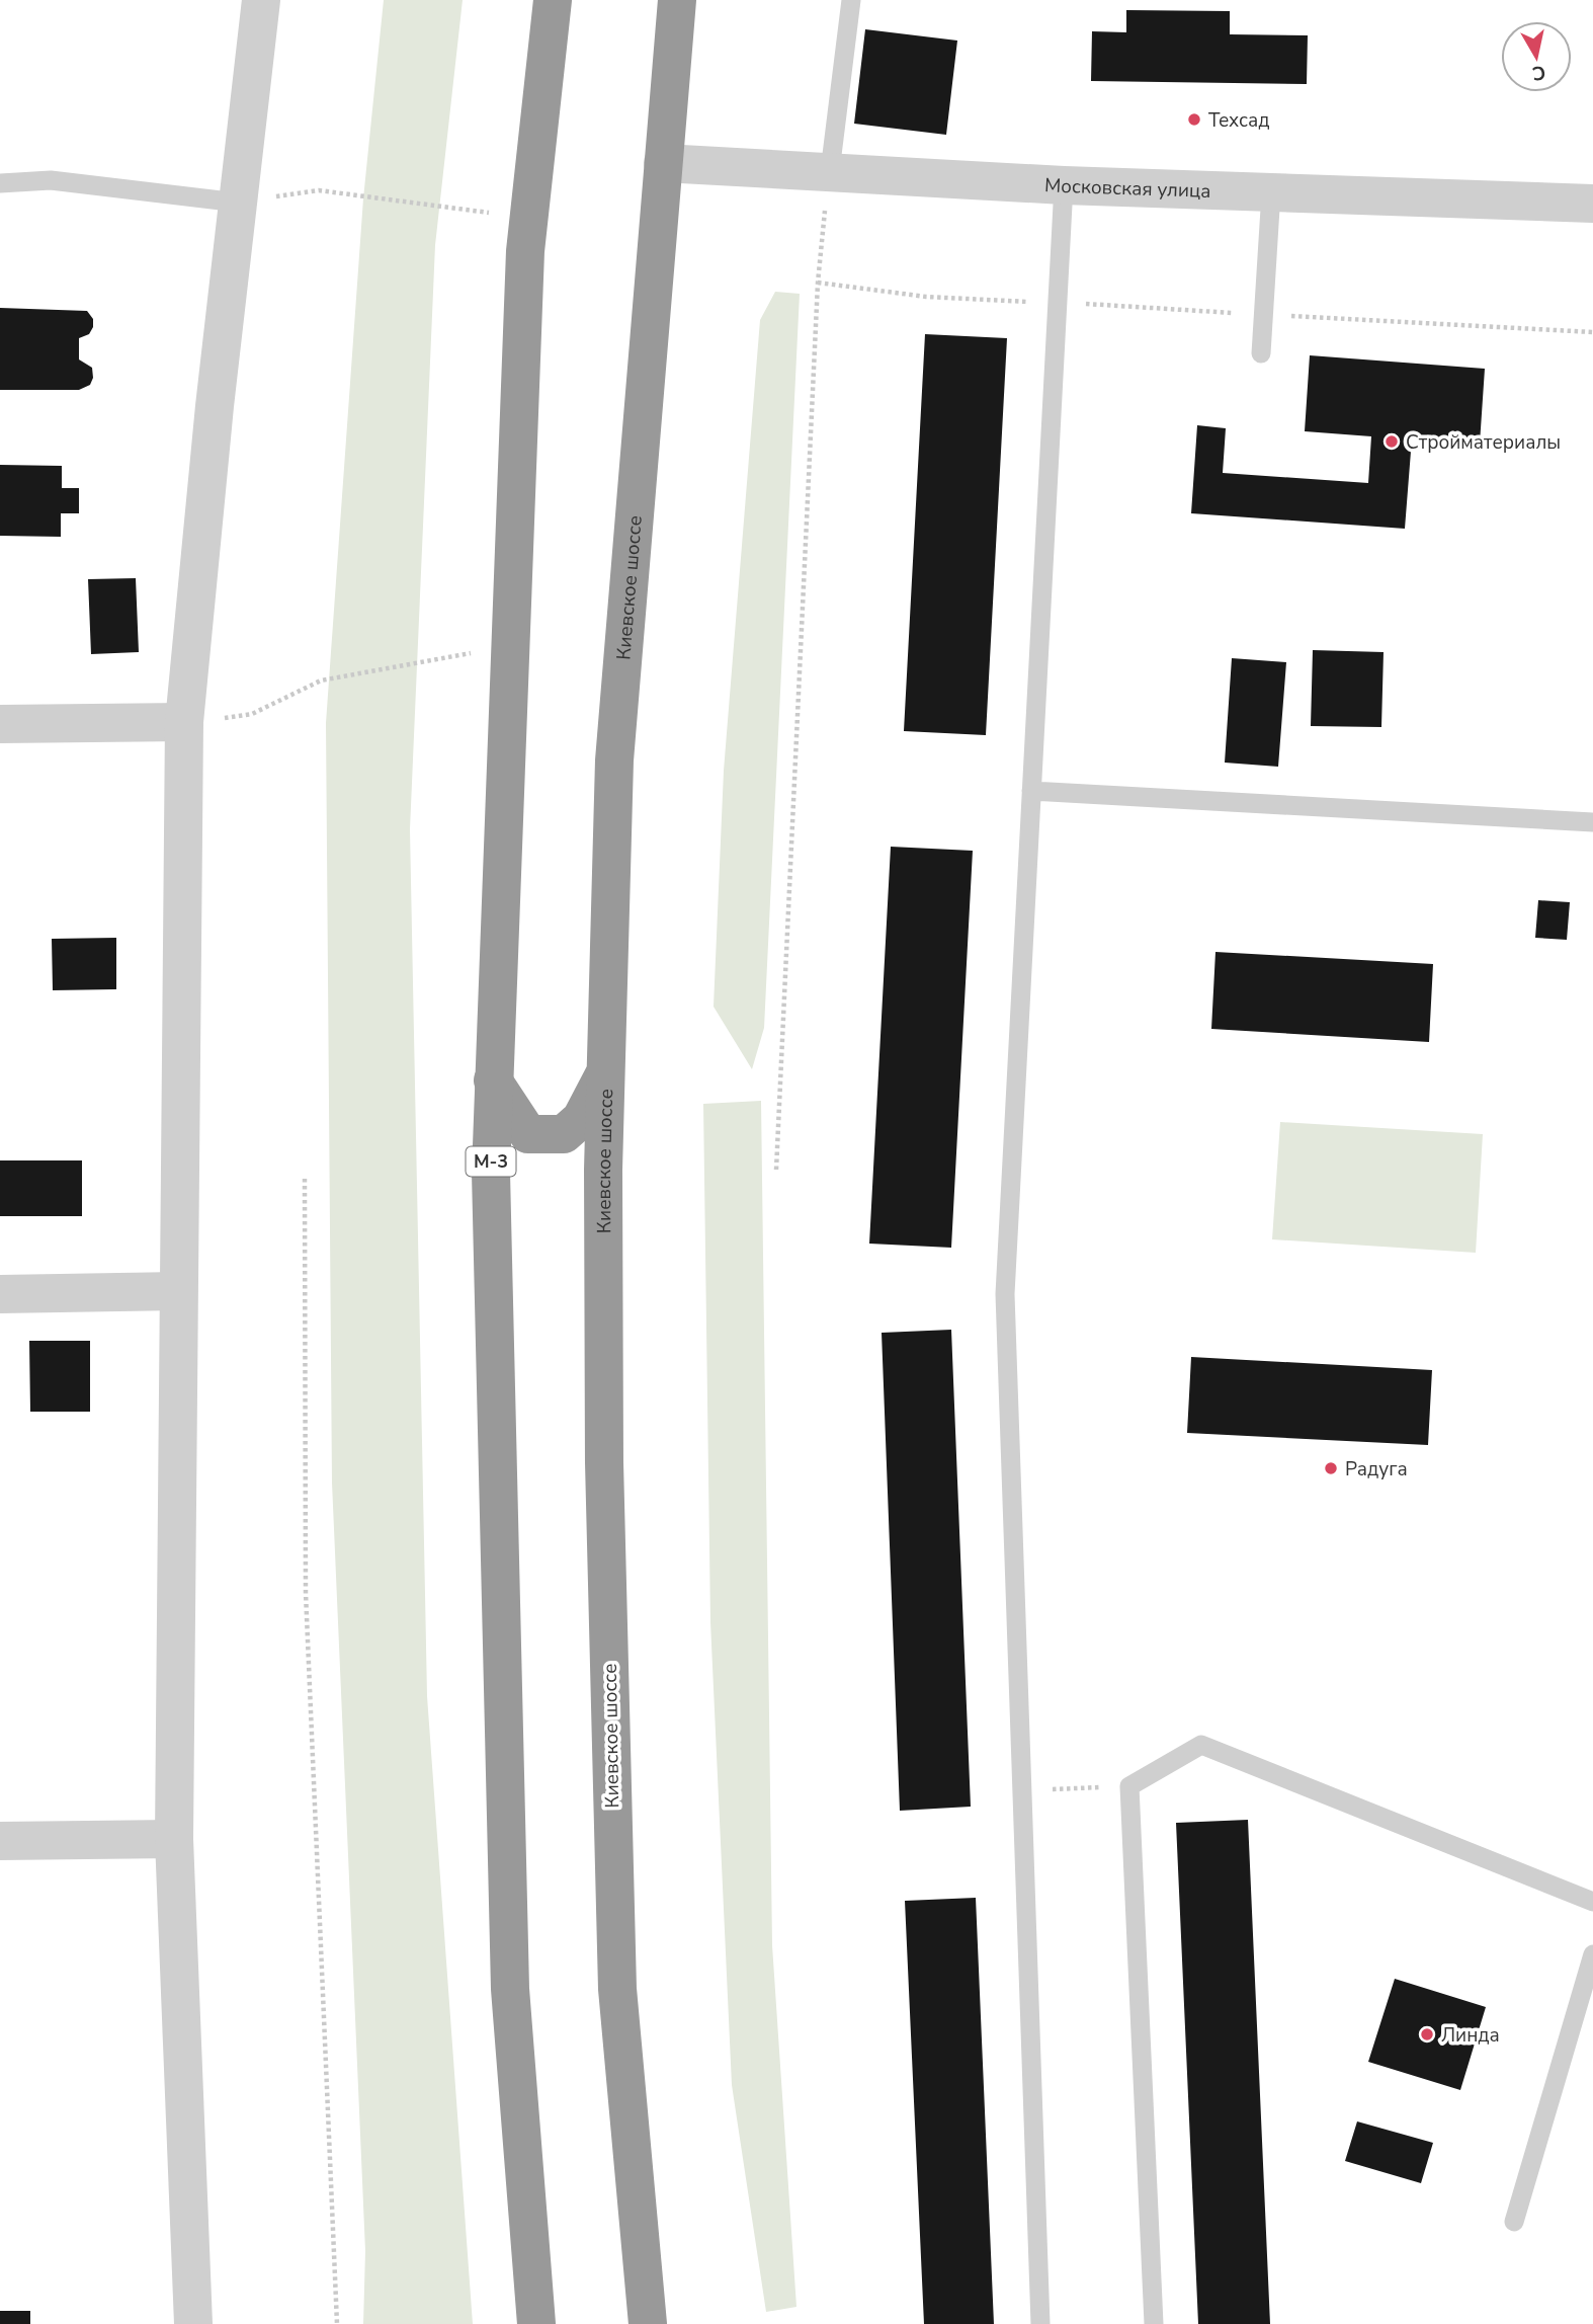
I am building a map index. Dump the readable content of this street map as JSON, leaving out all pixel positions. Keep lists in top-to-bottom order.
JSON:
{
  "streets": {
    "highway": ["Киевское шоссе", "М-3"],
    "street": ["Московская улица"]
  },
  "crossings": [
    ["Московская улица", "Киевское шоссе"]
  ],
  "places": [
    "Техсад",
    "Стройматериалы",
    "Радуга",
    "Линда"
  ],
  "north": "bottom"
}
